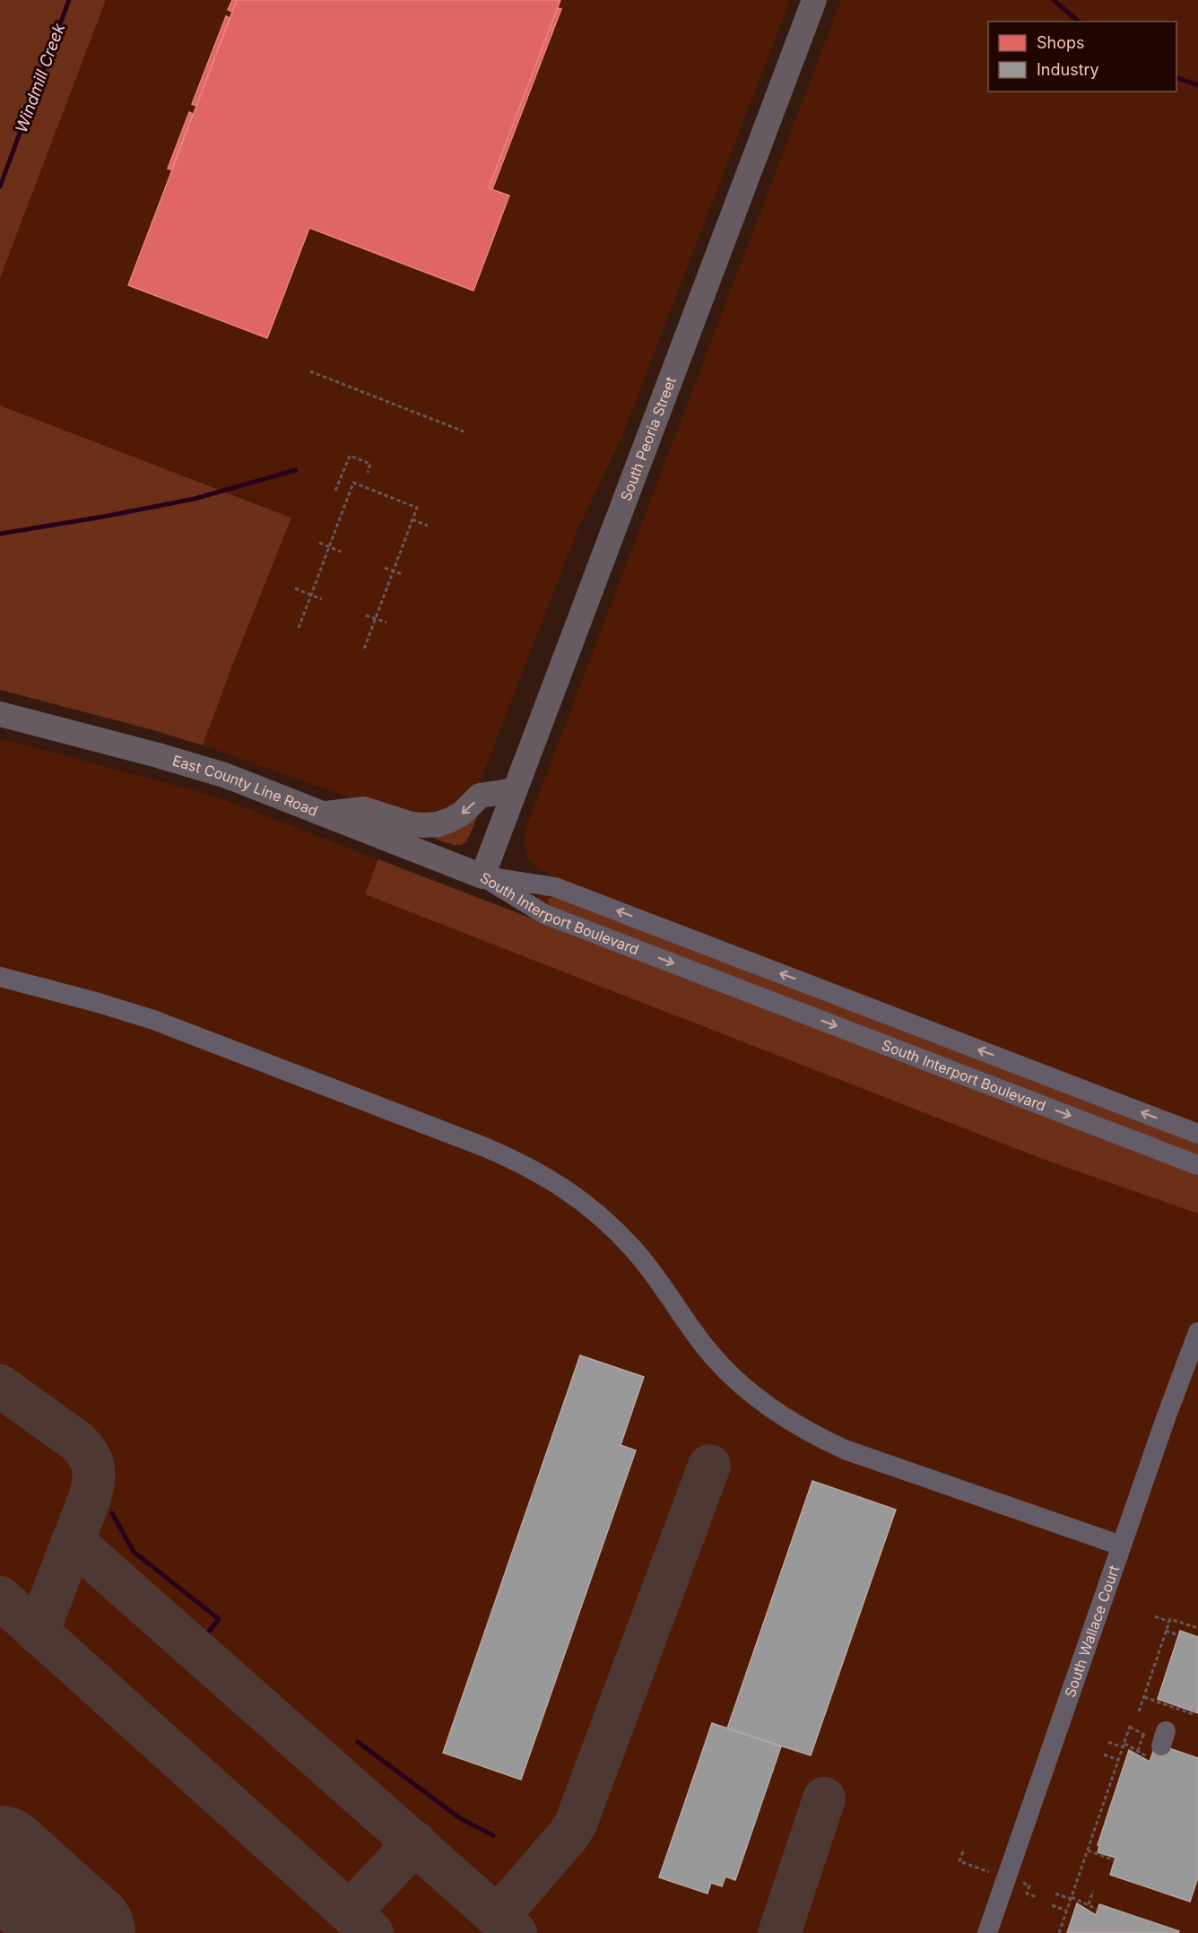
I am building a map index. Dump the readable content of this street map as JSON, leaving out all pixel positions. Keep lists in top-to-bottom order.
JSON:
{
  "streets": {
    "main road": ["South Peoria Street", "East County Line Road"],
    "street": ["South Interport Boulevard", "South Wallace Court"]
  },
  "crossings": [
    ["South Peoria Street", "East County Line Road"],
    ["South Peoria Street", "South Interport Boulevard"],
    ["East County Line Road", "South Interport Boulevard"]
  ],
  "water": ["Windmill Creek"],
  "legend": ["Shops", "Industry"]
}
